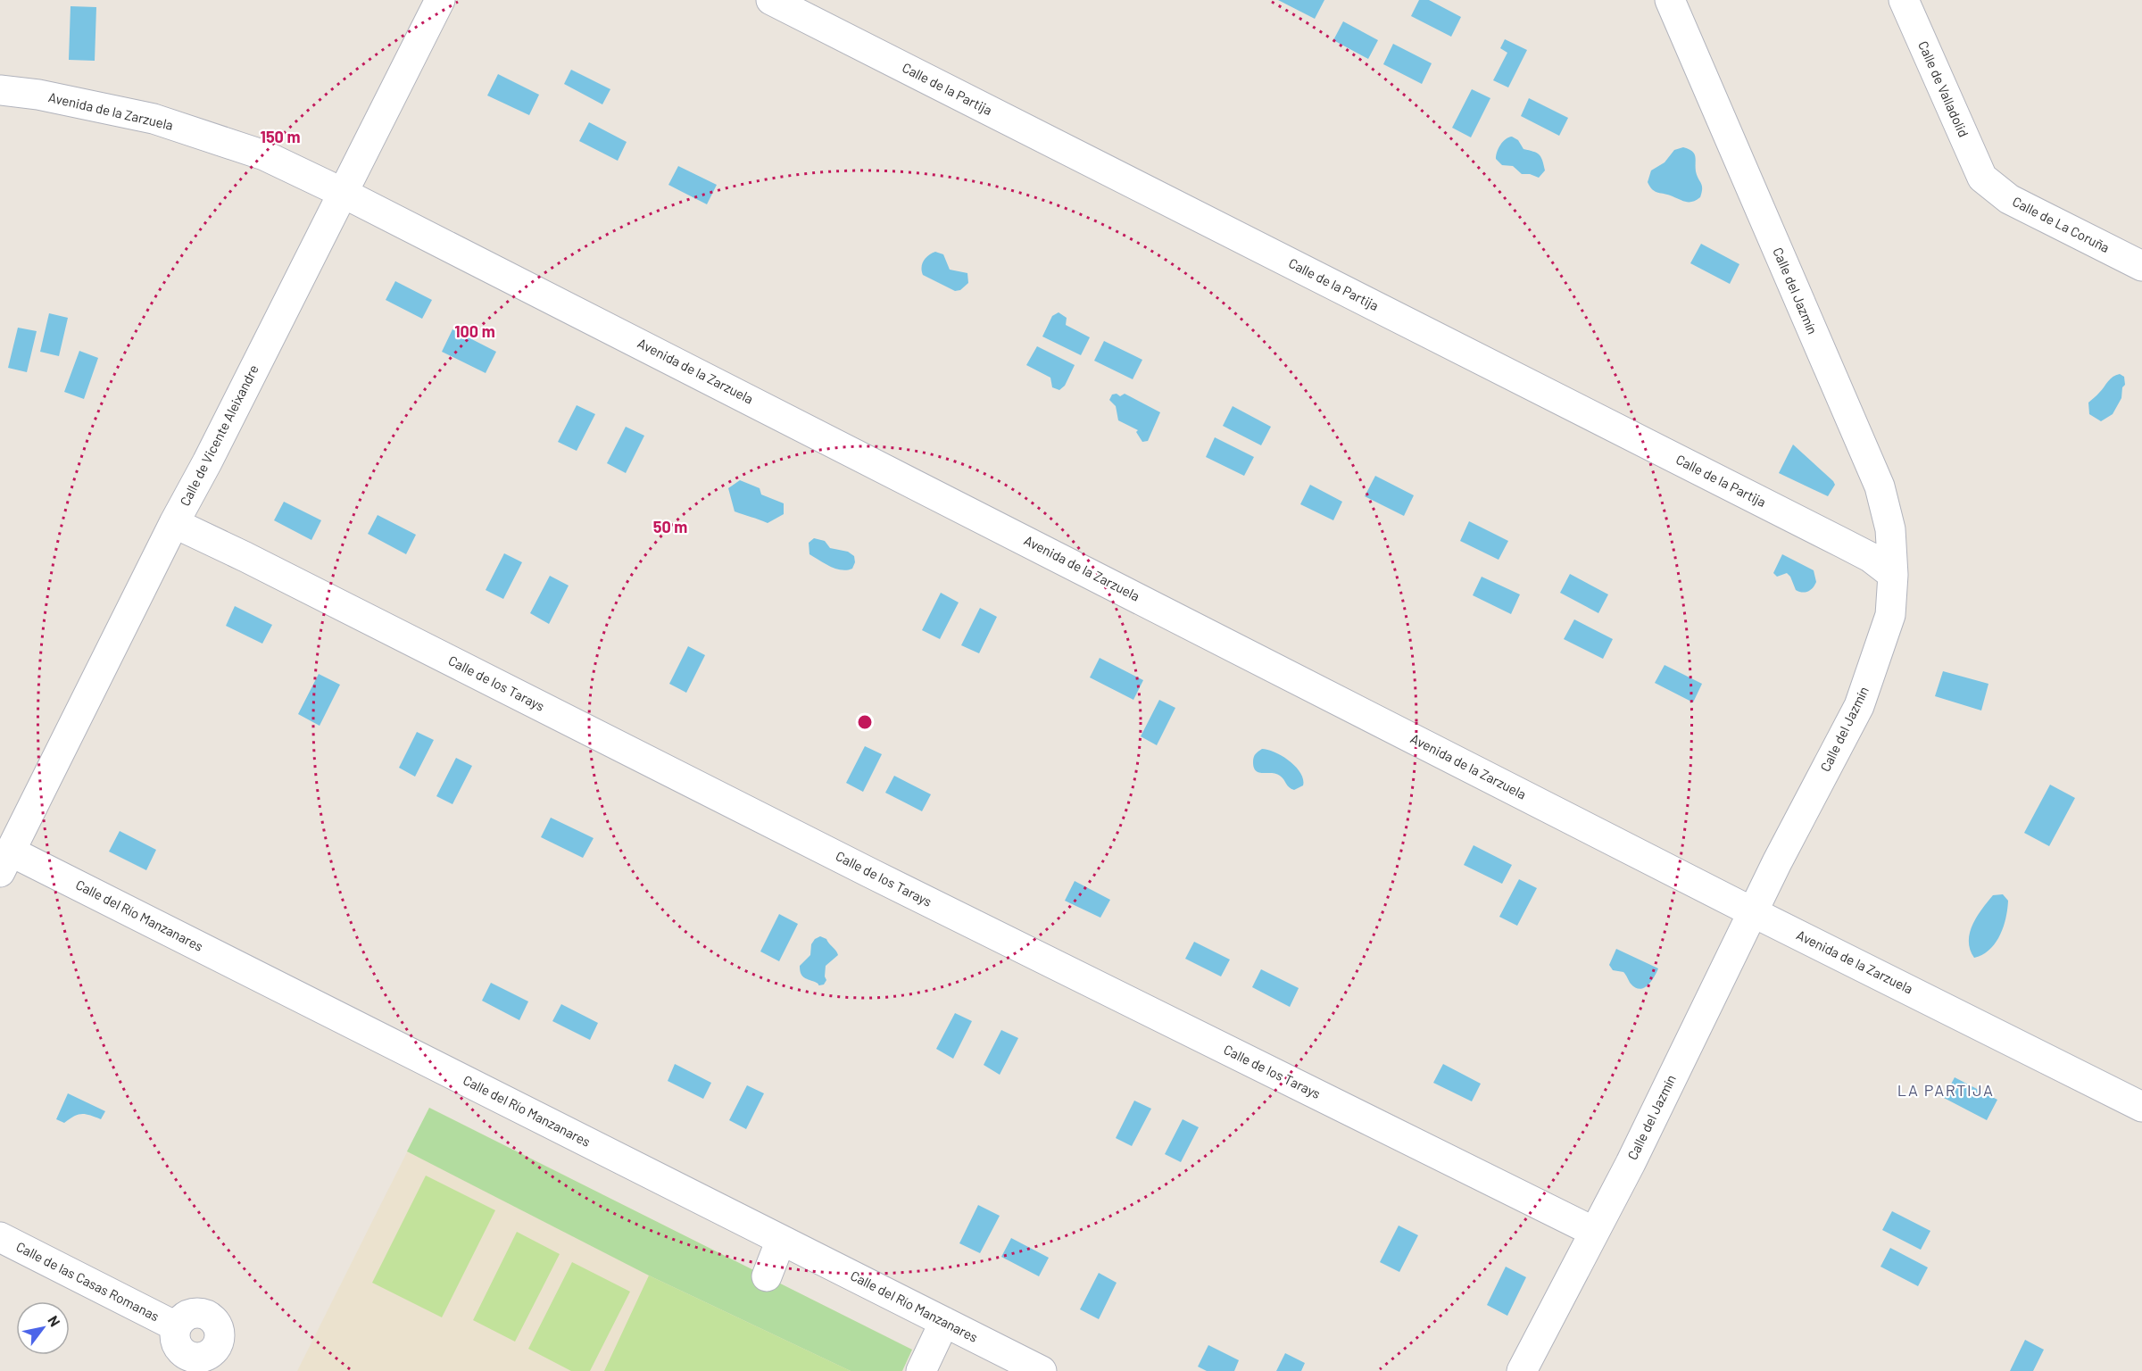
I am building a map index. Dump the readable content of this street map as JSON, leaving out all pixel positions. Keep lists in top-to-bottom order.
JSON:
{
  "streets": {
    "street": [
      "Calle de la Partija",
      "Calle de Valladolid",
      "Avenida de la Zarzuela",
      "Calle de La Coruña",
      "Calle del Jazmín",
      "Calle de Vicente Aleixandre",
      "Calle de los Tarays",
      "Calle del Río Manzanares",
      "Calle de las Casas Romanas"
    ]
  },
  "crossings": [
    ["Calle de la Partija", "Calle del Jazmín"],
    ["Calle de Valladolid", "Calle de La Coruña"],
    ["Avenida de la Zarzuela", "Calle del Jazmín"],
    ["Avenida de la Zarzuela", "Calle de Vicente Aleixandre"],
    ["Calle del Jazmín", "Calle de los Tarays"],
    ["Calle de Vicente Aleixandre", "Calle de los Tarays"],
    ["Calle de Vicente Aleixandre", "Calle del Río Manzanares"]
  ],
  "districts": ["LA PARTIJA"],
  "north": "top right",
  "rings": ["150 m", "100 m", "50 m"]
}
